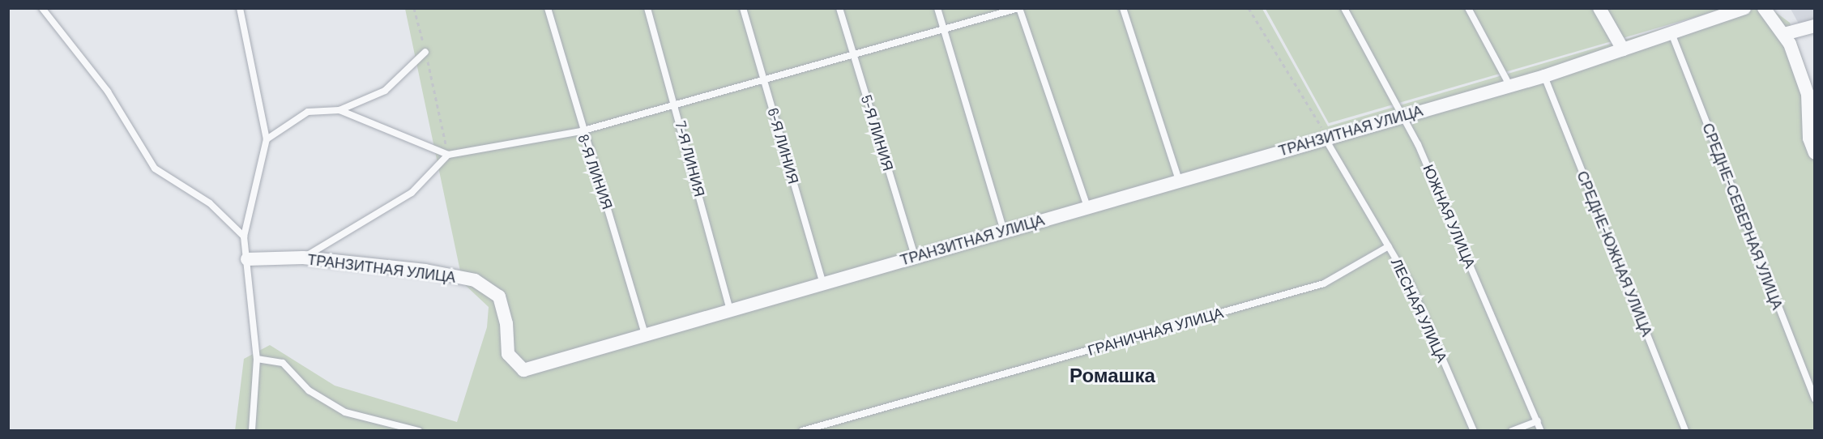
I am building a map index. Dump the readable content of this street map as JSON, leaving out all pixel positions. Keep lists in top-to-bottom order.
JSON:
{
  "streets": {
    "street": ["ТРАНЗИТНАЯ УЛИЦА"],
    "lane": [
      "5-Я ЛИНИЯ",
      "6-Я ЛИНИЯ",
      "7-Я ЛИНИЯ",
      "8-Я ЛИНИЯ",
      "ЮЖНАЯ УЛИЦА",
      "СРЕДНЕ-СЕВЕРНАЯ УЛИЦА",
      "СРЕДНЕ-ЮЖНАЯ УЛИЦА",
      "ЛЕСНАЯ УЛИЦА",
      "ГРАНИЧНАЯ УЛИЦА"
    ]
  },
  "crossings": [
    ["ТРАНЗИТНАЯ УЛИЦА", "5-Я ЛИНИЯ"],
    ["ТРАНЗИТНАЯ УЛИЦА", "6-Я ЛИНИЯ"],
    ["ТРАНЗИТНАЯ УЛИЦА", "7-Я ЛИНИЯ"],
    ["ТРАНЗИТНАЯ УЛИЦА", "8-Я ЛИНИЯ"],
    ["ТРАНЗИТНАЯ УЛИЦА", "ЮЖНАЯ УЛИЦА"],
    ["ТРАНЗИТНАЯ УЛИЦА", "СРЕДНЕ-СЕВЕРНАЯ УЛИЦА"],
    ["ТРАНЗИТНАЯ УЛИЦА", "СРЕДНЕ-ЮЖНАЯ УЛИЦА"],
    ["ТРАНЗИТНАЯ УЛИЦА", "ЛЕСНАЯ УЛИЦА"],
    ["ЛЕСНАЯ УЛИЦА", "ГРАНИЧНАЯ УЛИЦА"]
  ],
  "districts": ["Ромашка"]
}
